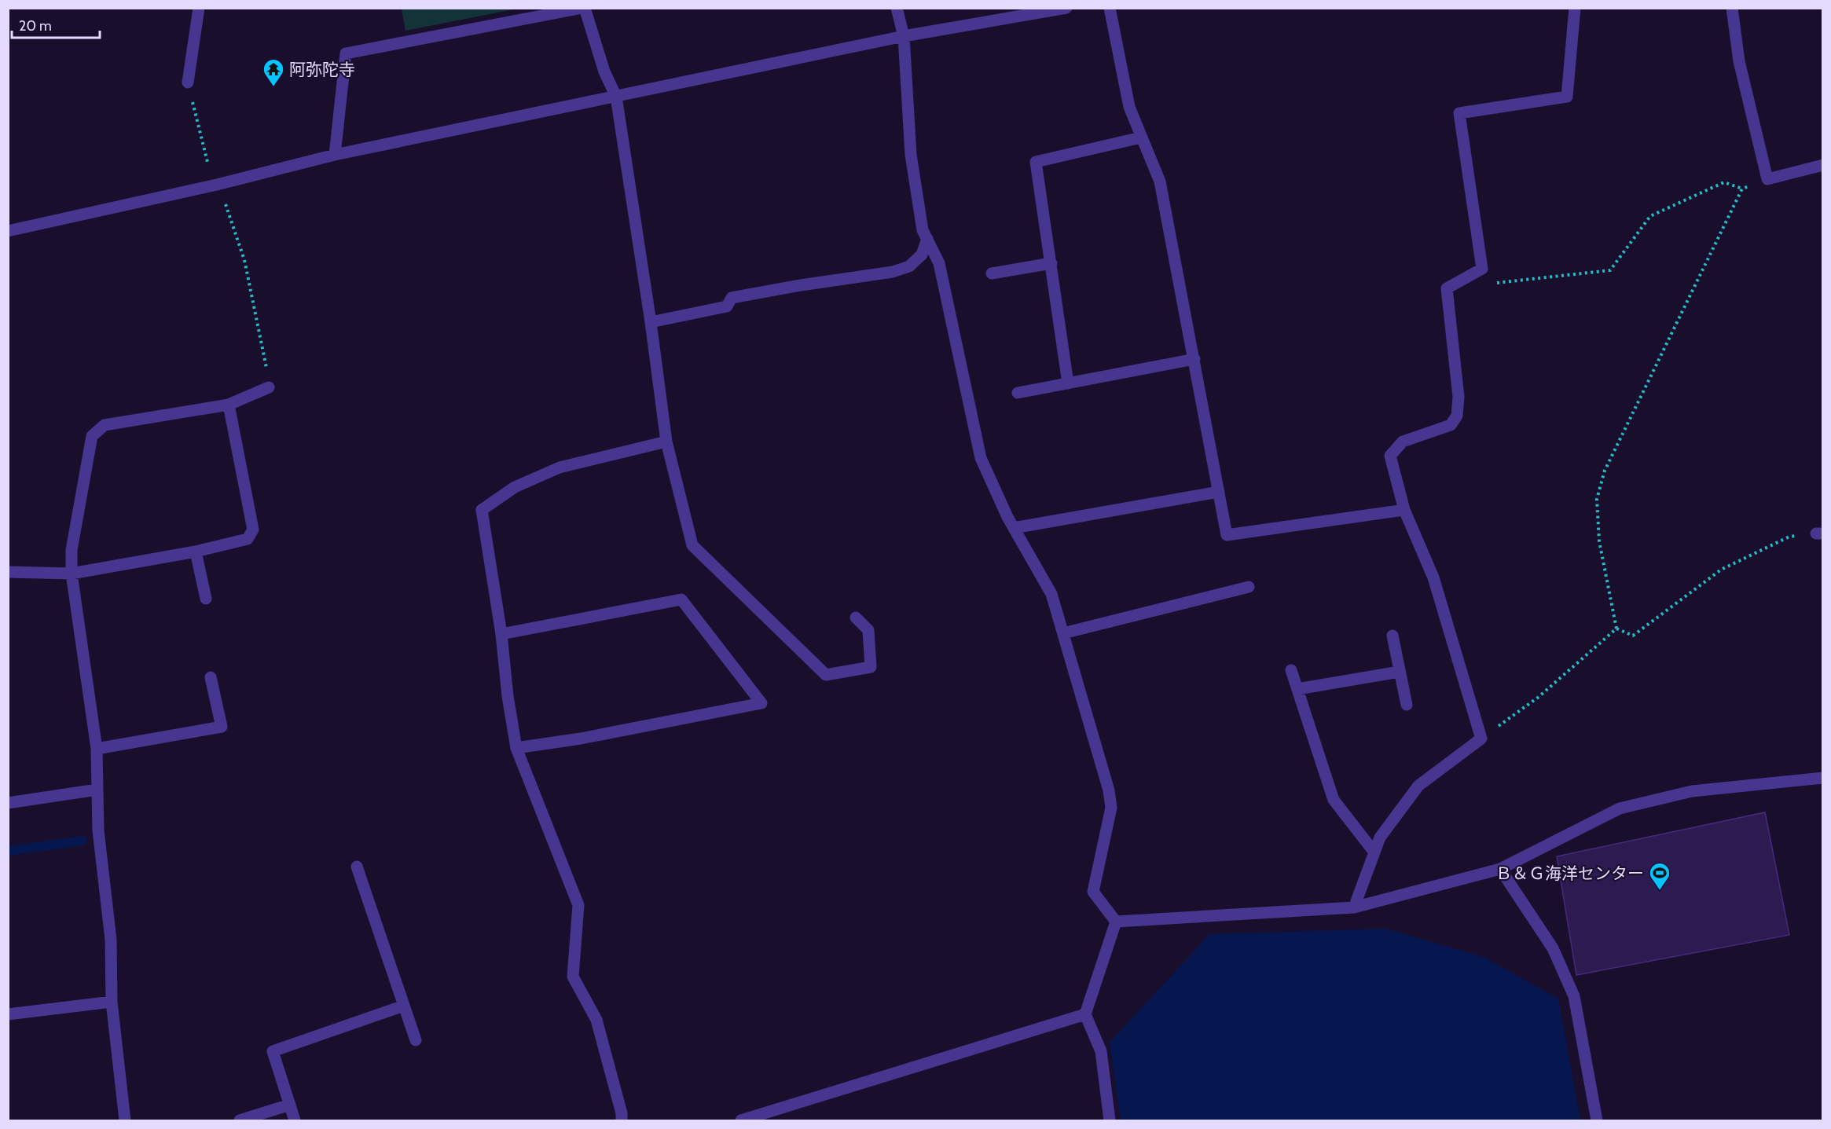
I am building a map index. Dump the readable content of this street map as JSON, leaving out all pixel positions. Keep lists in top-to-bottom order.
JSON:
{
  "places": {
    "temple": ["阿弥陀寺"],
    "sports": ["Ｂ＆Ｇ海洋センター"]
  },
  "scale_bar": "20 m"
}
